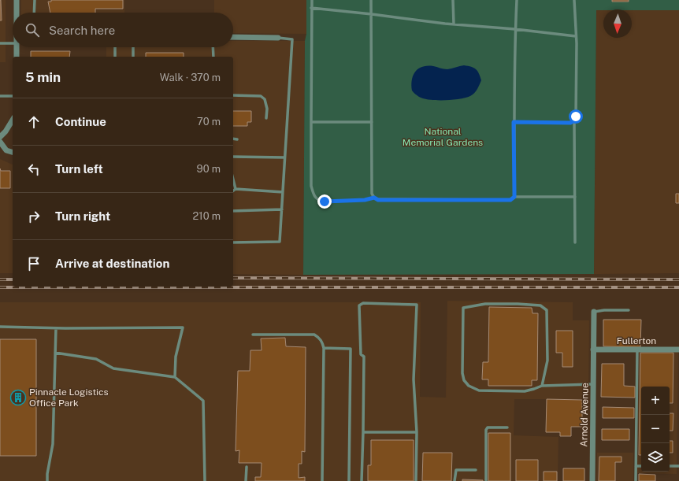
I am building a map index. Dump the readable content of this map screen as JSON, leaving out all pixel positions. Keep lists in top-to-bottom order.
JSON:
{
  "streets": {
    "street": ["Fullerton", "Arnold Avenue"]
  },
  "crossings": [
    ["Fullerton", "Arnold Avenue"]
  ],
  "parks": ["National Memorial Gardens"],
  "places": {
    "building": ["Pinnacle Logistics Office Park"]
  },
  "north": "bottom",
  "page": {
    "search": "Search here",
    "heading": ["5 min", "Walk · 370 m"],
    "list": [
      ["Continue", "70 m"],
      ["Turn left", "90 m"],
      ["Turn right", "210 m"],
      "Arrive at destination"
    ],
    "map_buttons": ["+", "−"]
  }
}
